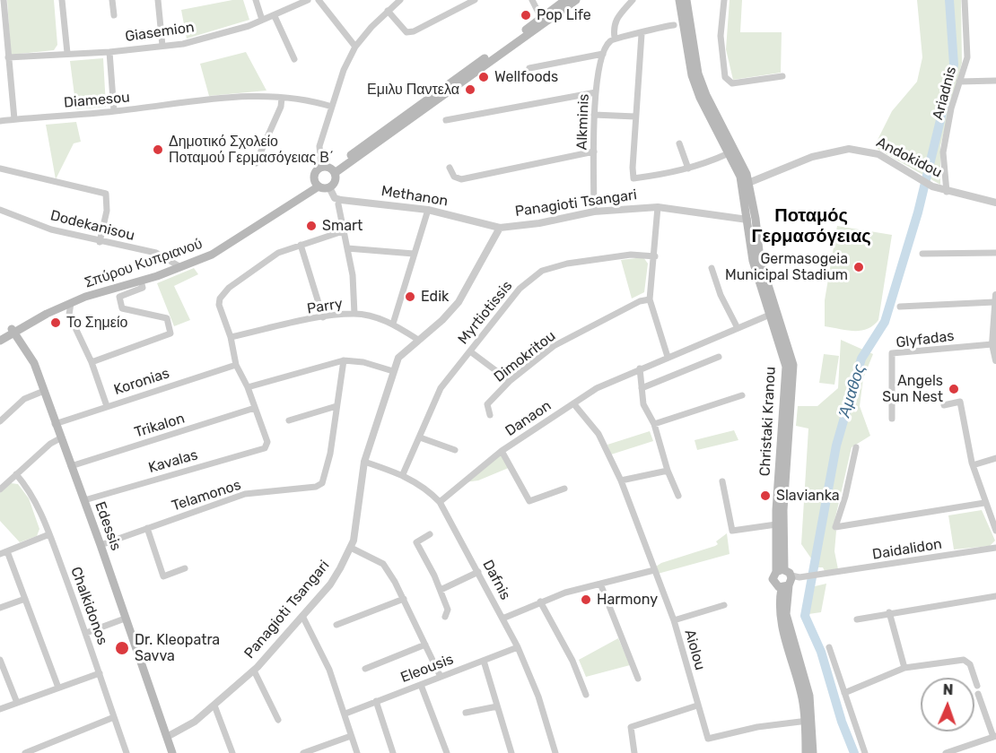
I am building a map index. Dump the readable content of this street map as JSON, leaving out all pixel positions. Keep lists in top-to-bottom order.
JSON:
{
  "streets": {
    "main road": ["Σπύρου Κυπριανού", "Christaki Kranou", "Edessis"],
    "street": [
      "Giasemion",
      "Ariadnis",
      "Diamesou",
      "Alkminis",
      "Andokidou",
      "Methanon",
      "Panagioti Tsangari",
      "Dodekanisou",
      "Parry",
      "Myrtiotissis",
      "Glyfadas",
      "Dimokritou",
      "Koronias",
      "Danaon",
      "Trikalon",
      "Kavalas",
      "Telamonos",
      "Daidalidon",
      "Dafnis",
      "Chalkidonos",
      "Aiolou",
      "Eleousis"
    ]
  },
  "crossings": [
    ["Ariadnis", "Andokidou"],
    ["Alkminis", "Panagioti Tsangari"],
    ["Andokidou", "Christaki Kranou"],
    ["Methanon", "Panagioti Tsangari"],
    ["Methanon", "Σπύρου Κυπριανού"],
    ["Panagioti Tsangari", "Parry"],
    ["Panagioti Tsangari", "Christaki Kranou"],
    ["Panagioti Tsangari", "Edessis"],
    ["Panagioti Tsangari", "Dafnis"],
    ["Dodekanisou", "Σπύρου Κυπριανού"],
    ["Σπύρου Κυπριανού", "Edessis"],
    ["Myrtiotissis", "Dafnis"],
    ["Koronias", "Edessis"],
    ["Danaon", "Christaki Kranou"],
    ["Danaon", "Dafnis"],
    ["Danaon", "Aiolou"],
    ["Christaki Kranou", "Daidalidon"],
    ["Christaki Kranou", "Aiolou"],
    ["Trikalon", "Kavalas"],
    ["Trikalon", "Edessis"],
    ["Kavalas", "Edessis"],
    ["Telamonos", "Edessis"],
    ["Dafnis", "Eleousis"]
  ],
  "districts": ["Ποταμός Γερμασόγειας"],
  "water": ["Άμαθος"],
  "places": [
    "Pop Life",
    "Wellfoods",
    "Εμιλυ Παντελα",
    "Δημοτικό Σχολείο Ποταμού Γερμασόγειας Β΄",
    "Smart",
    "Germasogeia Municipal Stadium",
    "Edik",
    "Το Σημείο",
    "Angels Sun Nest",
    "Slavianka",
    "Harmony",
    "Dr. Kleopatra Savva"
  ],
  "north": "top"
}
